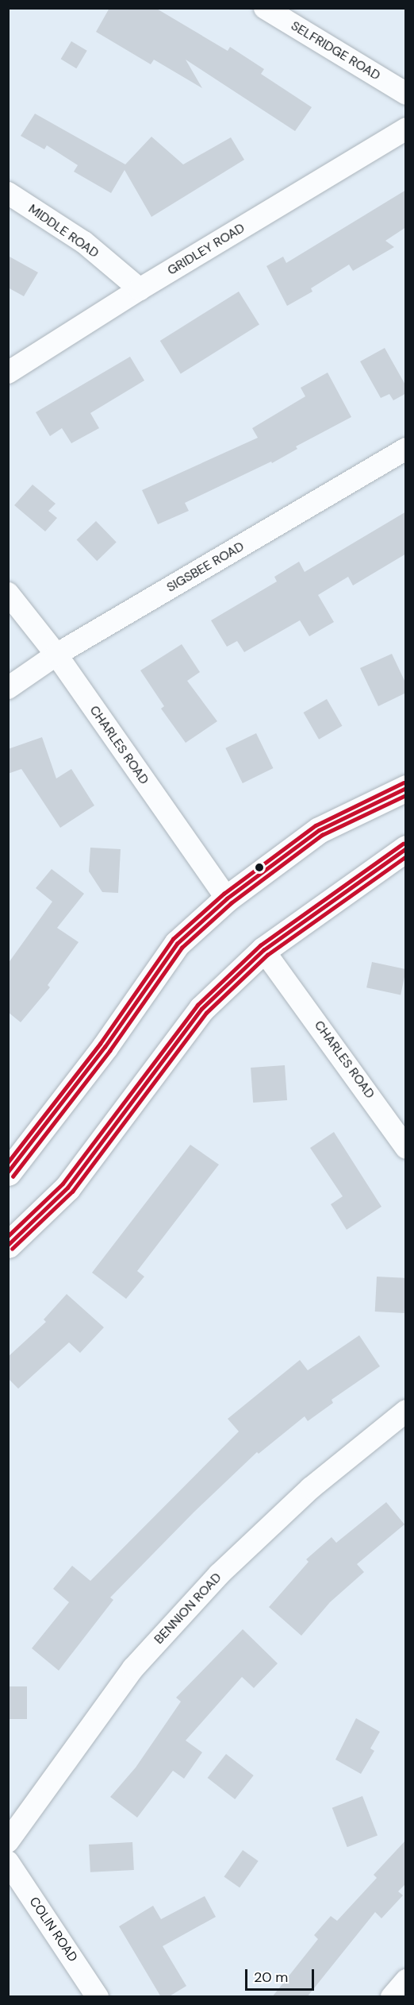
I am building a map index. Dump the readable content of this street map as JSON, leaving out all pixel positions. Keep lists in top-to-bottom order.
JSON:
{
  "streets": {
    "street": [
      "SELFRIDGE ROAD",
      "MIDDLE ROAD",
      "GRIDLEY ROAD",
      "SIGSBEE ROAD",
      "CHARLES ROAD",
      "BENNION ROAD",
      "COLIN ROAD"
    ]
  },
  "crossings": [
    ["MIDDLE ROAD", "GRIDLEY ROAD"],
    ["SIGSBEE ROAD", "CHARLES ROAD"]
  ],
  "scale_bar": "20 m"
}
